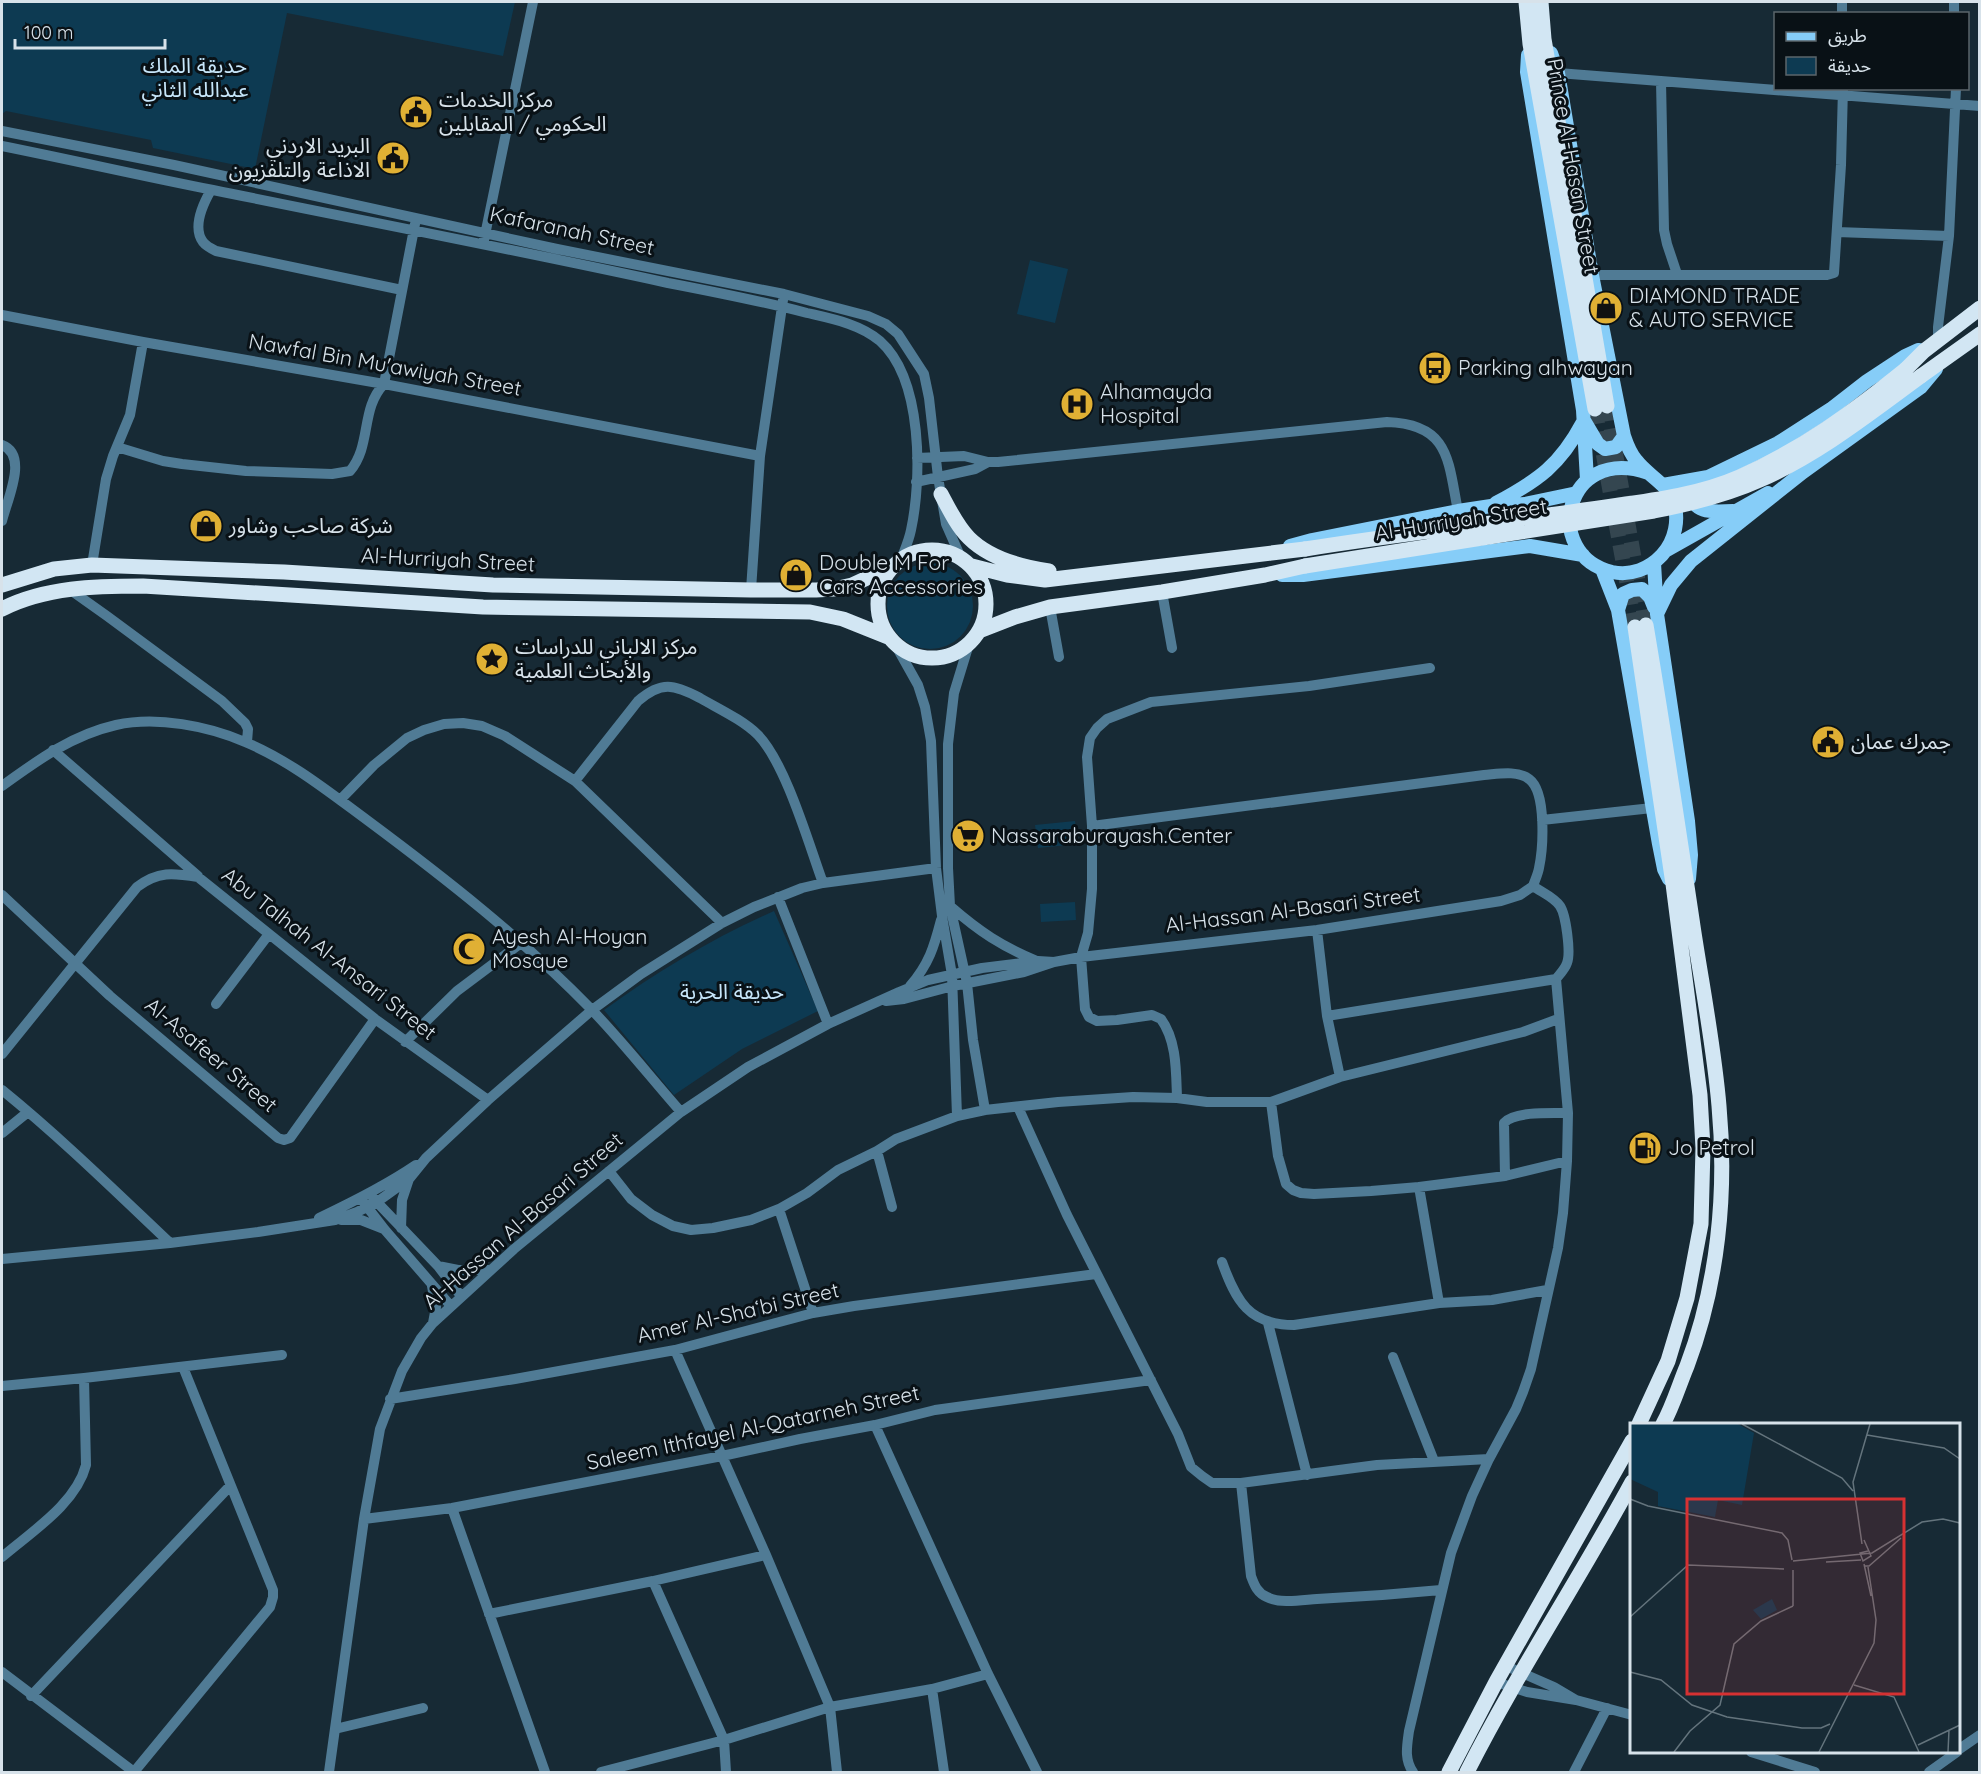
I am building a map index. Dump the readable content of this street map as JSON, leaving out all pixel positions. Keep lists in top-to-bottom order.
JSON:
{
  "streets": {
    "highway": ["Prince Al-Hasan Street", "Al-Hurriyah Street"],
    "street": [
      "Kafaranah Street",
      "Nawfal Bin Mu'awiyah Street",
      "Al-Hassan Al-Basari Street",
      "Abu Talhah Al-Ansari Street",
      "Al-Asafeer Street",
      "Amer Al-Sha‘bi Street",
      "Saleem Ithfayel Al-Qatarneh Street"
    ]
  },
  "crossings": [
    ["Kafaranah Street", "Al-Hurriyah Street"],
    ["Al-Hassan Al-Basari Street", "Amer Al-Sha‘bi Street"],
    ["Al-Hassan Al-Basari Street", "Saleem Ithfayel Al-Qatarneh Street"],
    ["Abu Talhah Al-Ansari Street", "Al-Asafeer Street"]
  ],
  "parks": ["حديقة الملك عبدالله الثاني", "حديقة الحرية"],
  "places": {
    "public building": ["مركز الخدمات الحكومي / المقابلين", "البريد الاردني الاذاعة والتلفزيون", "جمرك عمان"],
    "shop": ["DIAMOND TRADE & AUTO SERVICE", "شركة صاحب وشاور", "Double M For Cars Accessories"],
    "bus stop": ["Parking alhwayan"],
    "hospital": ["Alhamayda Hospital"],
    "place": ["مركز الالباني للدراسات والأبحاث العلمية"],
    "supermarket": ["Nassaraburayash.Center"],
    "mosque": ["Ayesh Al-Hoyan Mosque"],
    "fuel station": ["Jo Petrol"]
  },
  "legend": ["طريق", "حديقة"],
  "scale_bar": "100 m"
}
